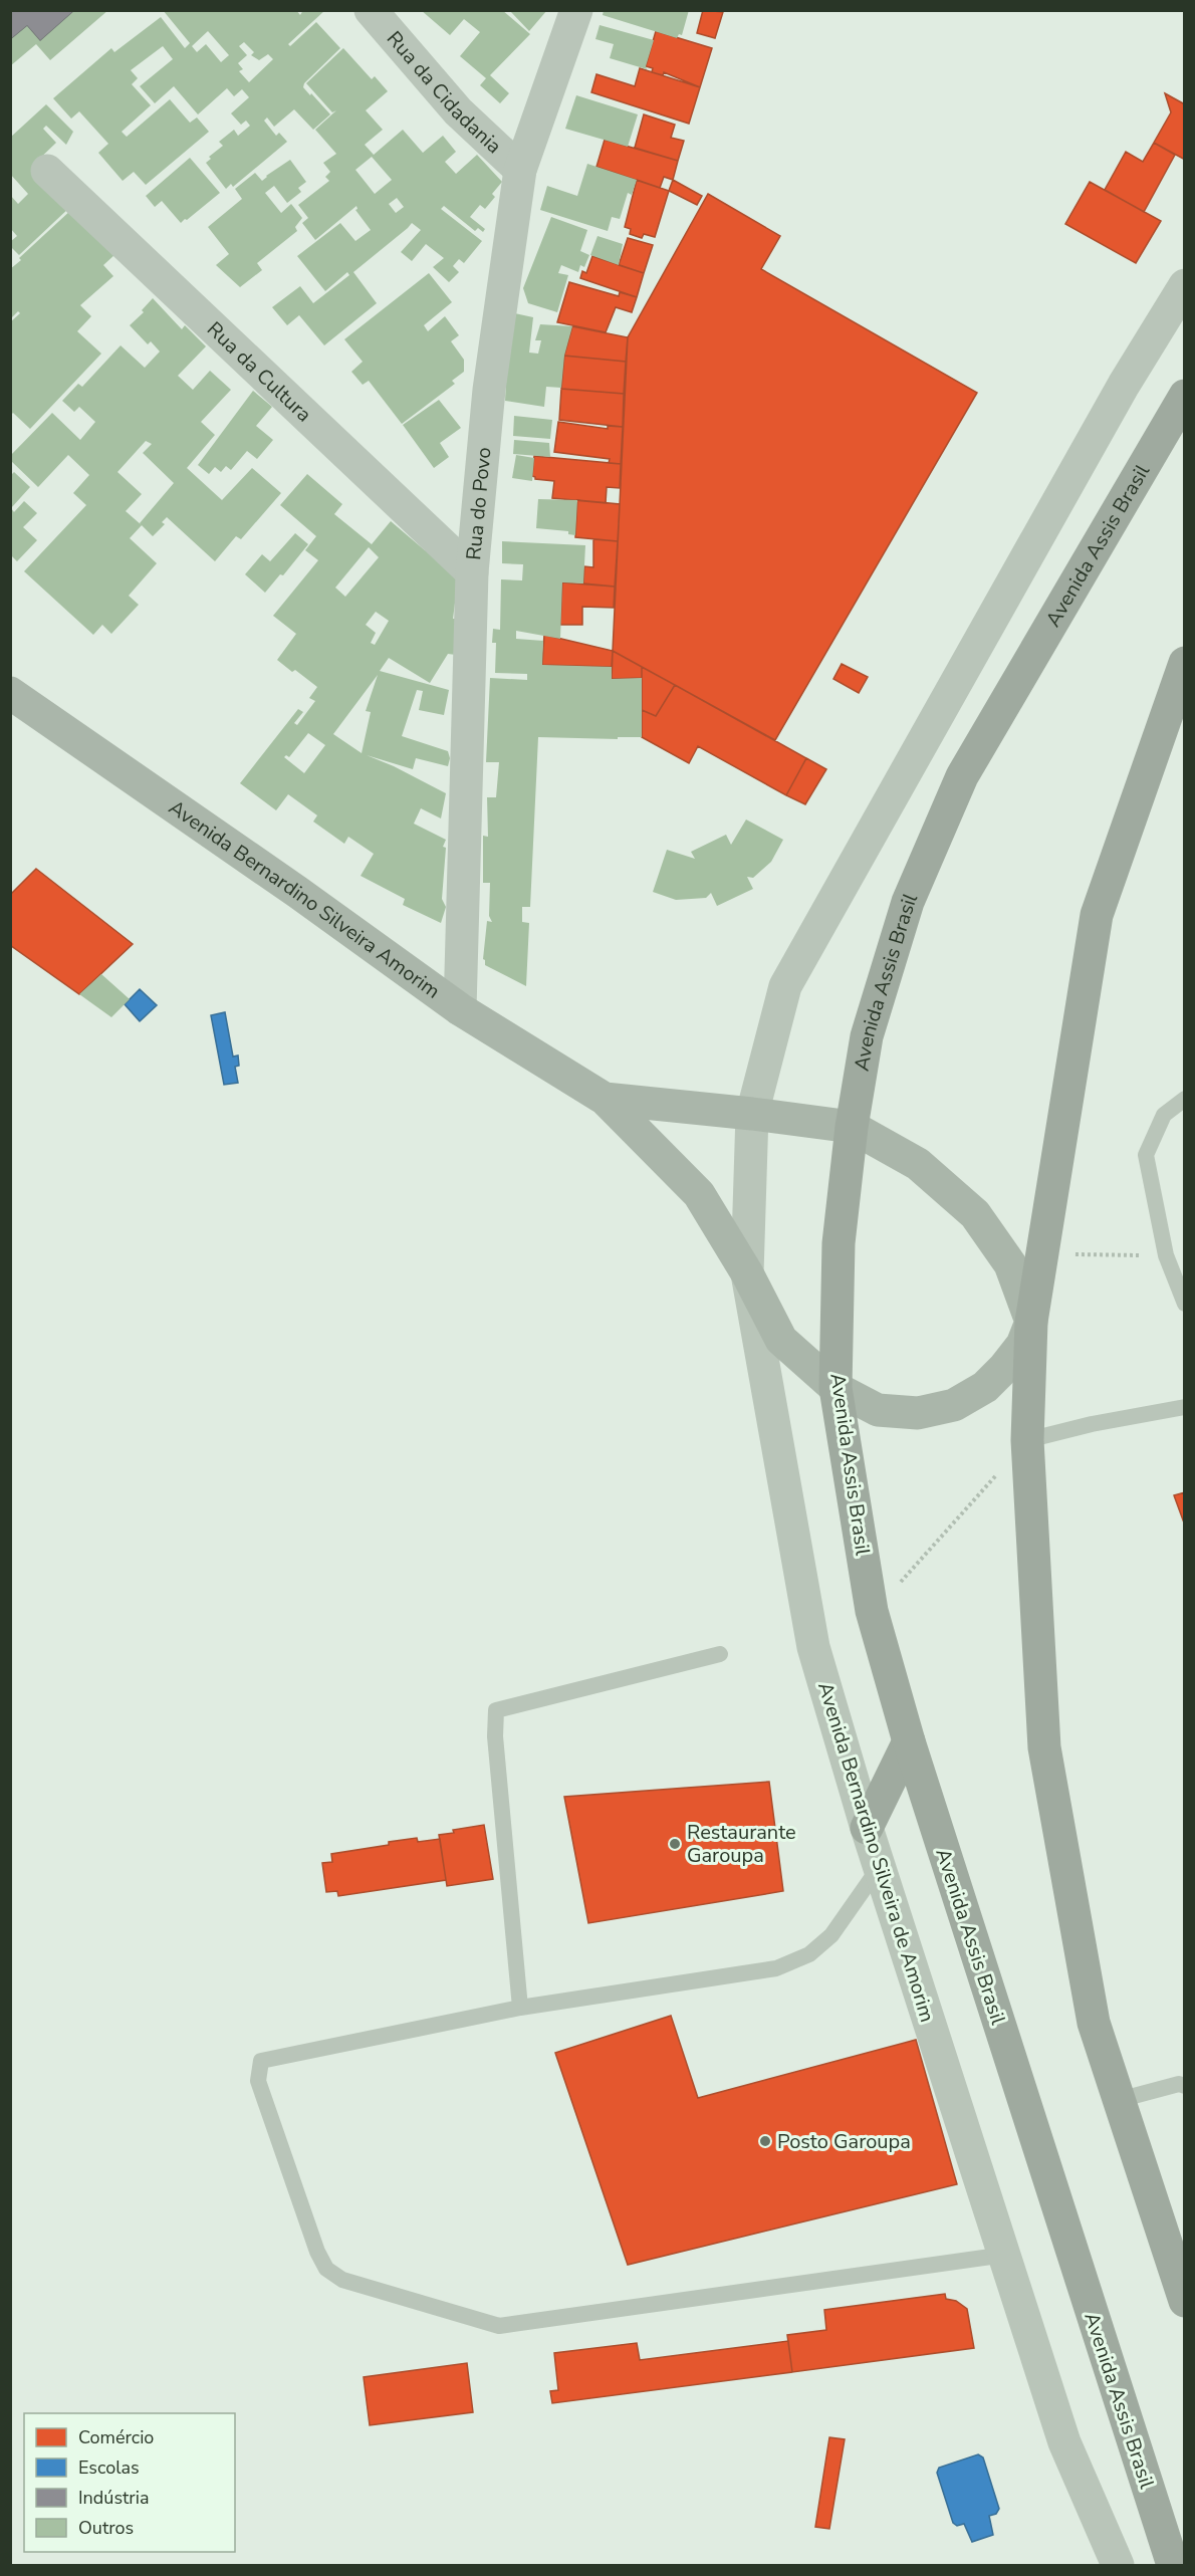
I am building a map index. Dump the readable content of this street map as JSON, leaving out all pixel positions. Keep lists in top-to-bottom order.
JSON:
{
  "streets": {
    "main road": ["Avenida Assis Brasil", "Avenida Bernardino Silveira Amorim"],
    "street": [
      "Rua da Cidadania",
      "Rua da Cultura",
      "Rua do Povo",
      "Avenida Bernardino Silveira de Amorim"
    ]
  },
  "crossings": [
    ["Rua da Cidadania", "Rua do Povo"],
    ["Rua da Cultura", "Rua do Povo"],
    ["Rua do Povo", "Avenida Bernardino Silveira Amorim"],
    ["Avenida Assis Brasil", "Avenida Bernardino Silveira Amorim"],
    ["Avenida Bernardino Silveira Amorim", "Avenida Bernardino Silveira de Amorim"]
  ],
  "places": ["Restaurante Garoupa", "Posto Garoupa"],
  "legend": [
    "Comércio",
    "Escolas",
    "Indústria",
    "Outros"
  ]
}
